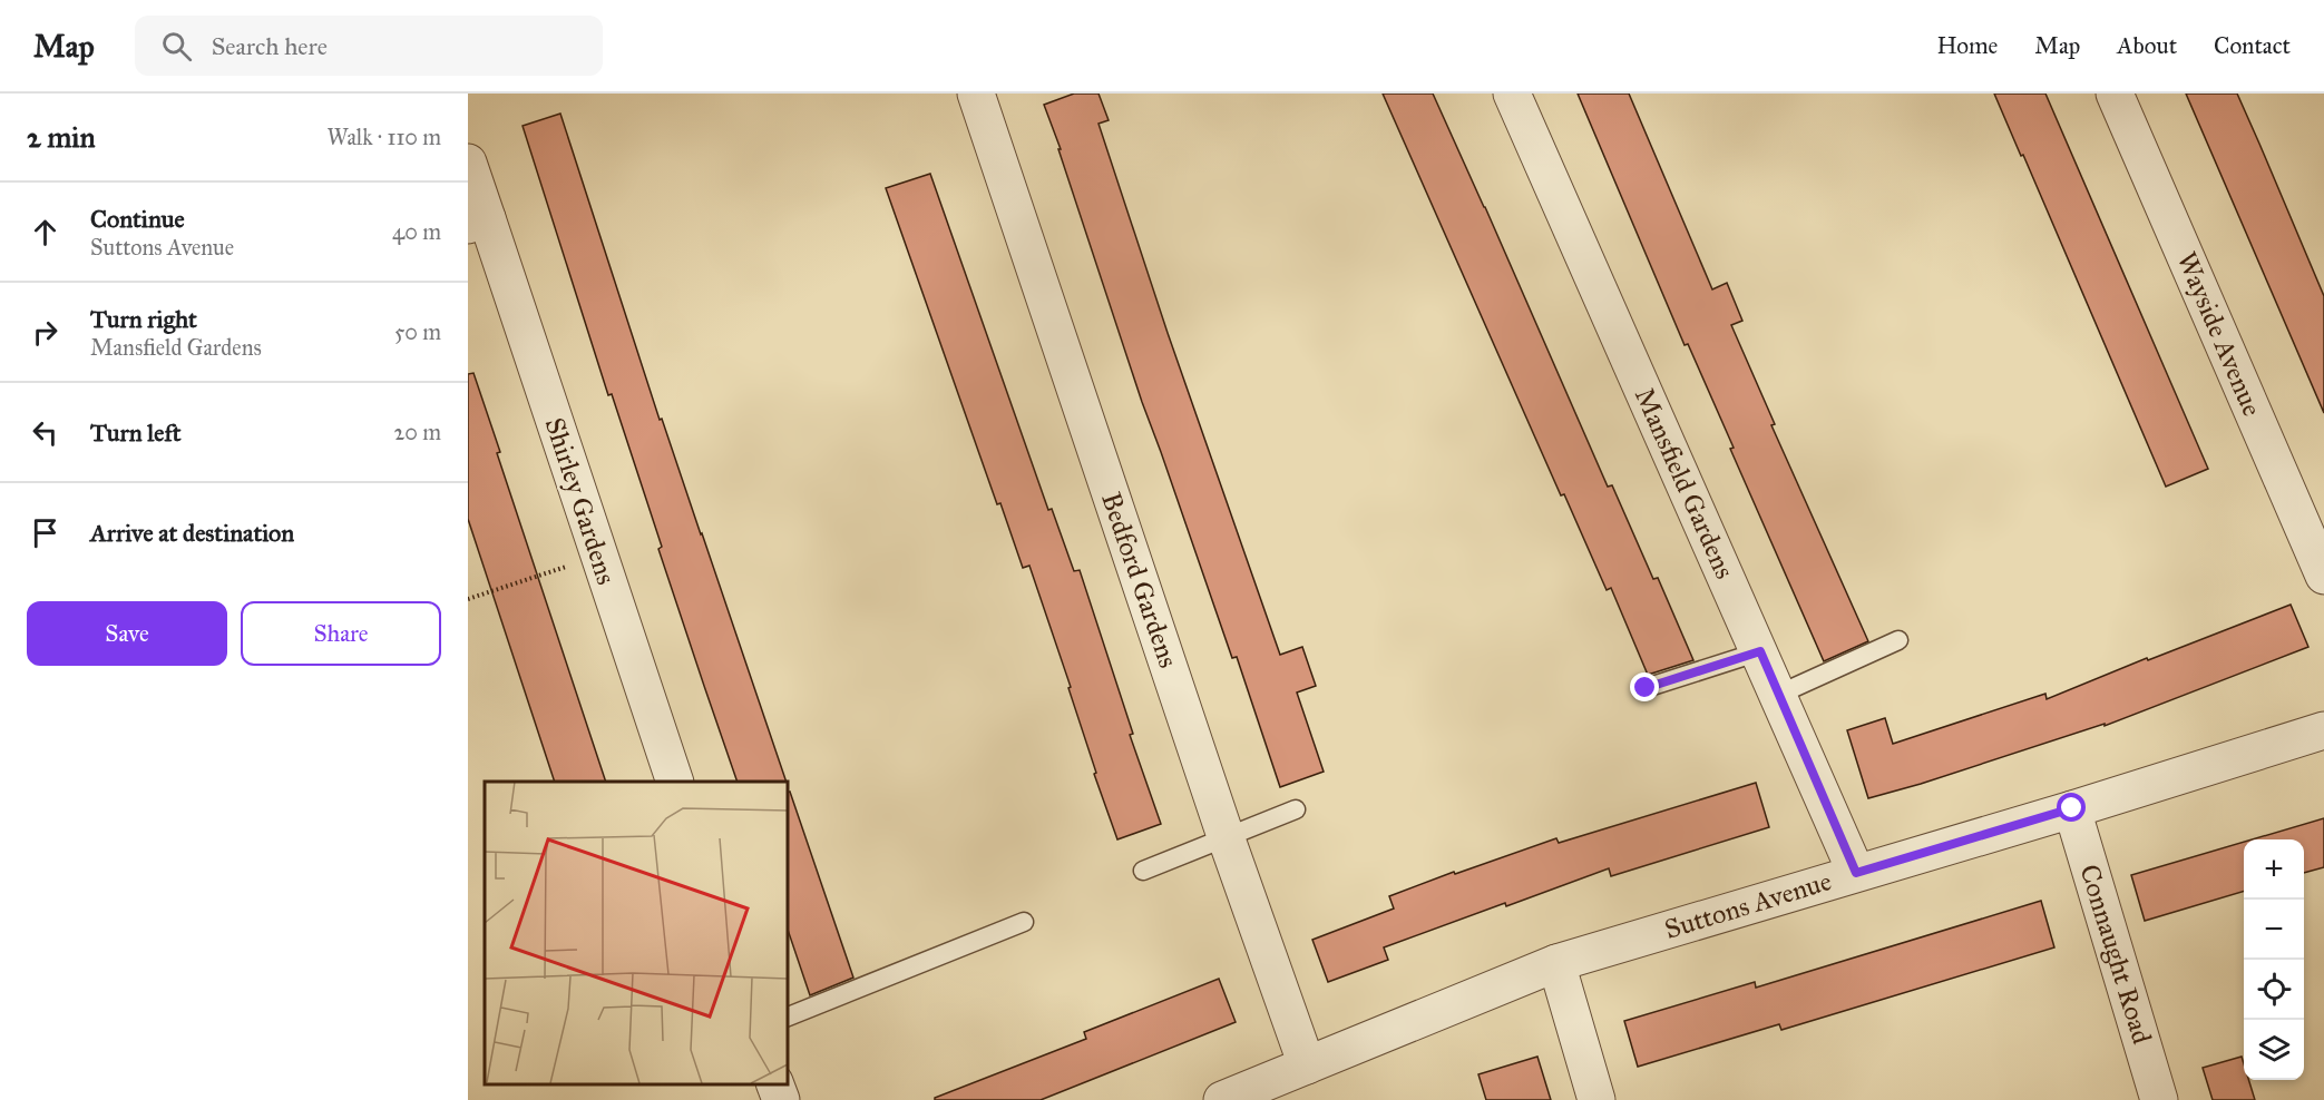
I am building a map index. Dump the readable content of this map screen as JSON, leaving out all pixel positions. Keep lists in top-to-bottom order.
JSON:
{
  "streets": {
    "street": [
      "Wayside Avenue",
      "Mansfield Gardens",
      "Shirley Gardens",
      "Bedford Gardens",
      "Suttons Avenue",
      "Connaught Road"
    ]
  },
  "crossings": [
    ["Mansfield Gardens", "Suttons Avenue"],
    ["Bedford Gardens", "Suttons Avenue"],
    ["Suttons Avenue", "Connaught Road"]
  ],
  "page": {
    "header": "Map",
    "search": "Search here",
    "nav": [
      "Home",
      "Map",
      "About",
      "Contact"
    ],
    "heading": ["2 min", "Walk · 110 m"],
    "list": [
      ["Continue", "Suttons Avenue", "40 m"],
      ["Turn right", "Mansfield Gardens", "50 m"],
      ["Turn left", "20 m"],
      "Arrive at destination"
    ],
    "buttons": ["Save", "Share"],
    "map_buttons": ["+", "−"]
  }
}
